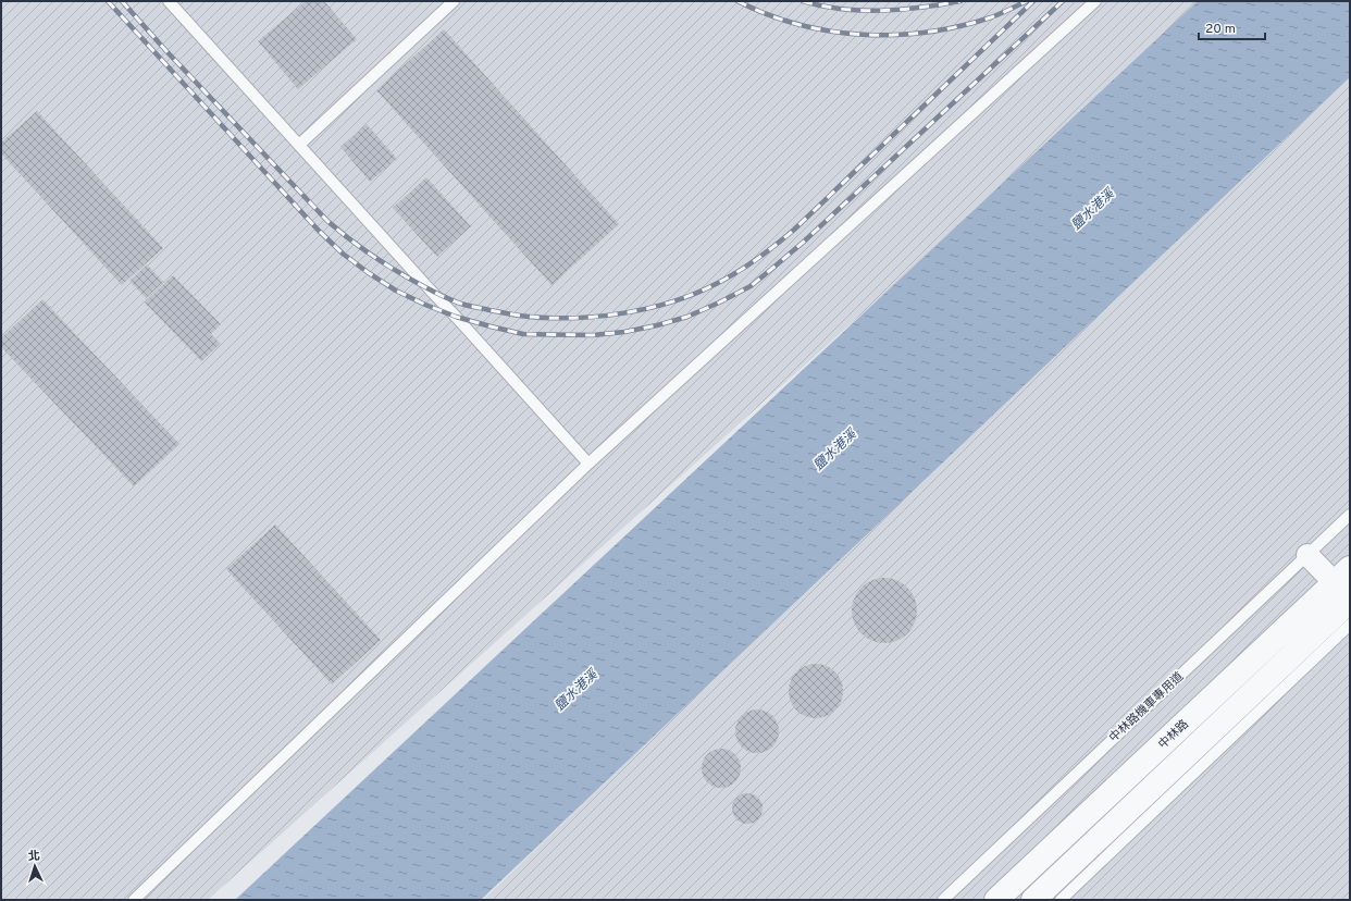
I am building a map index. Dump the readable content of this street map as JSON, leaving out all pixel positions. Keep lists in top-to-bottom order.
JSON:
{
  "streets": {
    "street": ["中林路"],
    "lane": ["中林路機車專用道"]
  },
  "water": ["鹽水港溪"],
  "scale_bar": "20 m",
  "north": "top"
}
